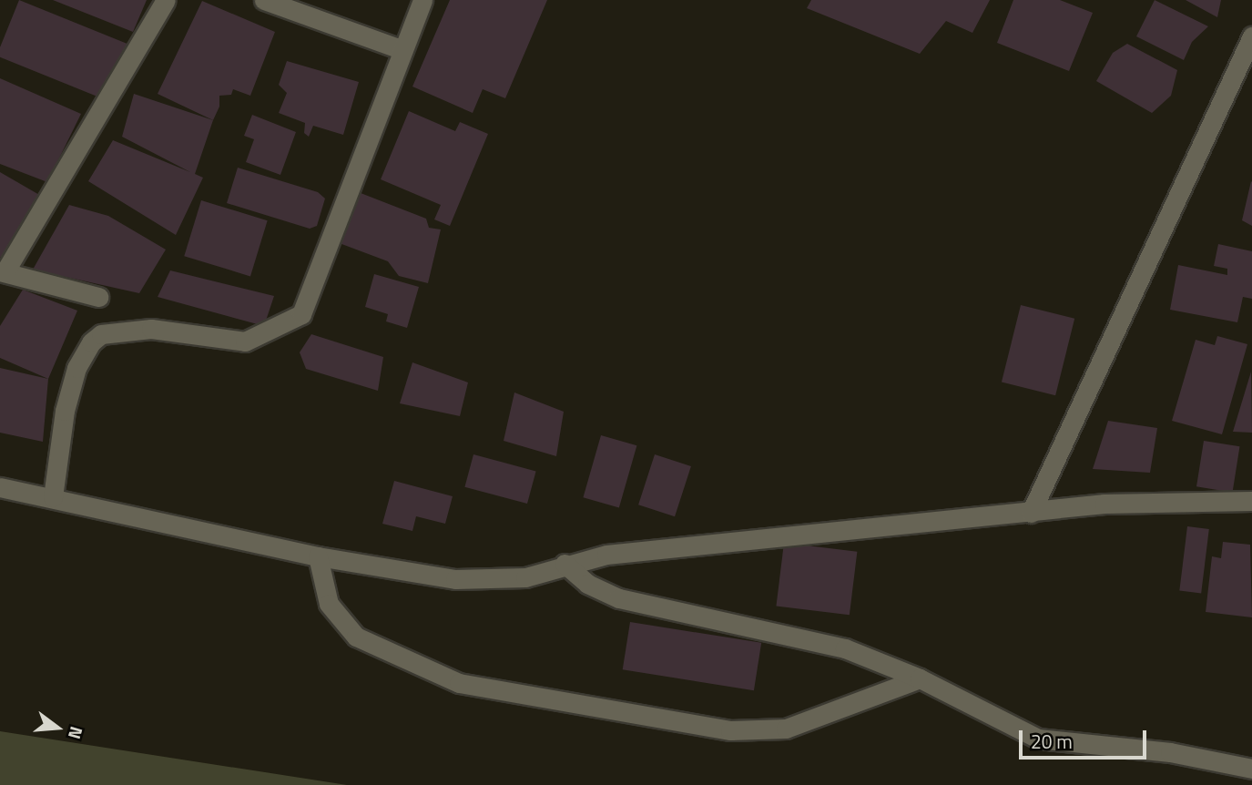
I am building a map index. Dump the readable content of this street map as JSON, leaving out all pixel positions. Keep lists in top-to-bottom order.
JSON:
{
  "scale_bar": "20 m",
  "north": "right"
}
